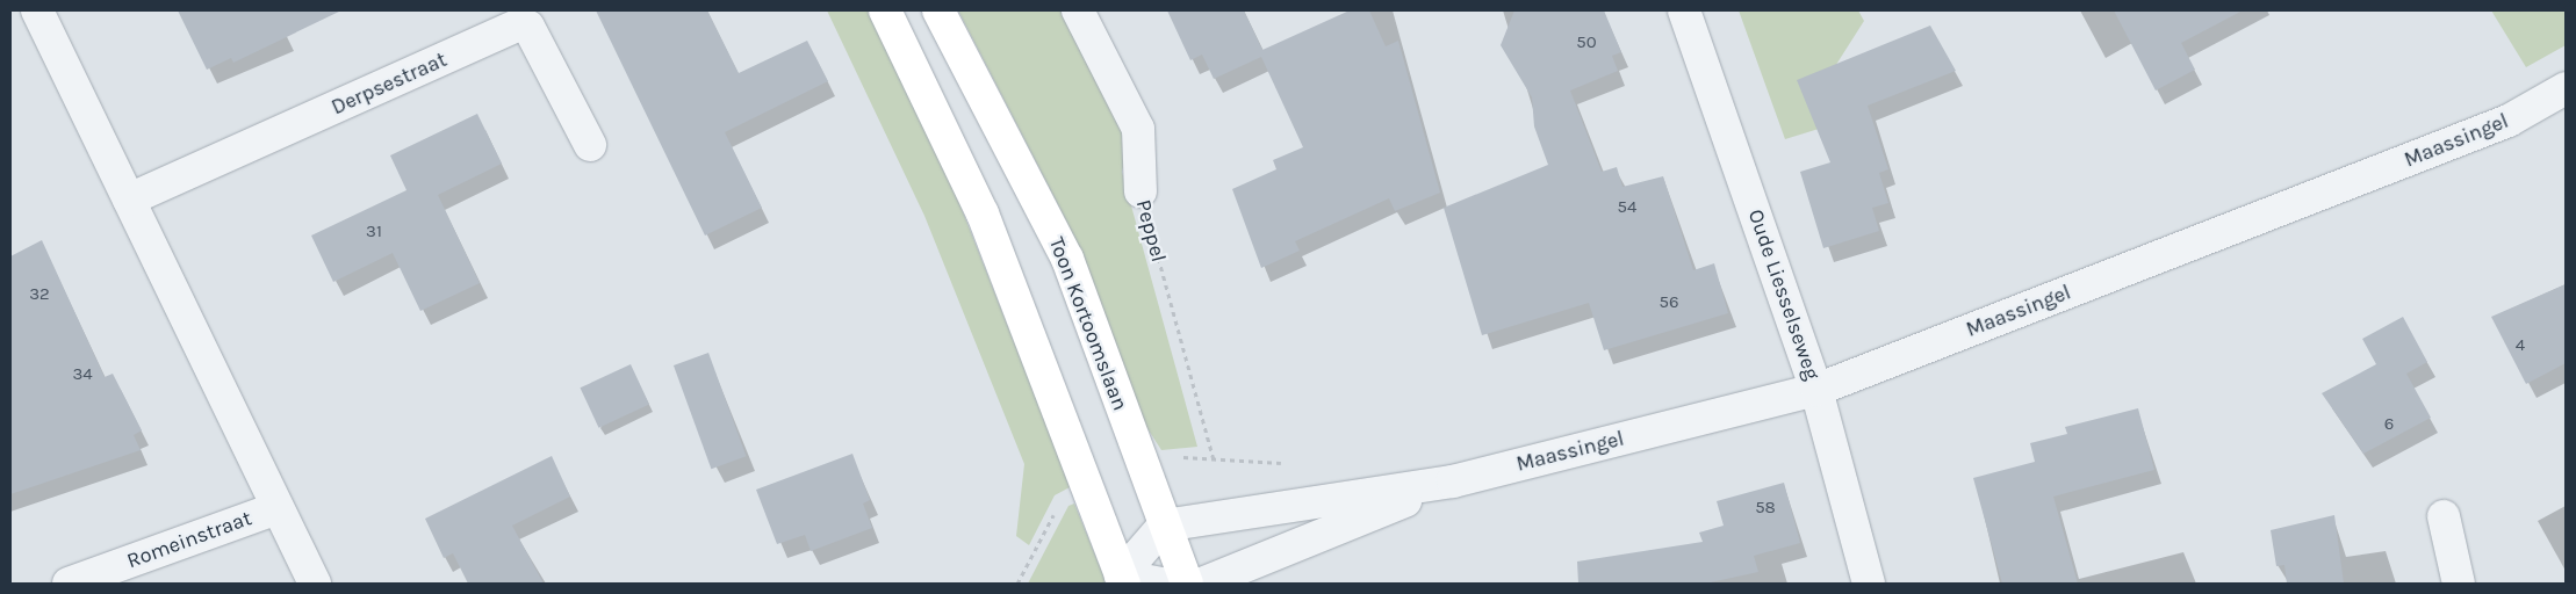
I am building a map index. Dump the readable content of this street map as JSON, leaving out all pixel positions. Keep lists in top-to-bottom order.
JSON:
{
  "streets": {
    "street": [
      "Derpsestraat",
      "Maassingel",
      "Peppel",
      "Oude Liesselseweg",
      "Toon Kortoomslaan",
      "Romeinstraat"
    ]
  },
  "crossings": [
    ["Maassingel", "Oude Liesselseweg"],
    ["Maassingel", "Toon Kortoomslaan"]
  ],
  "house_numbers": [
    "50",
    "54",
    "31",
    "32",
    "56",
    "4",
    "34",
    "6",
    "58"
  ]
}
